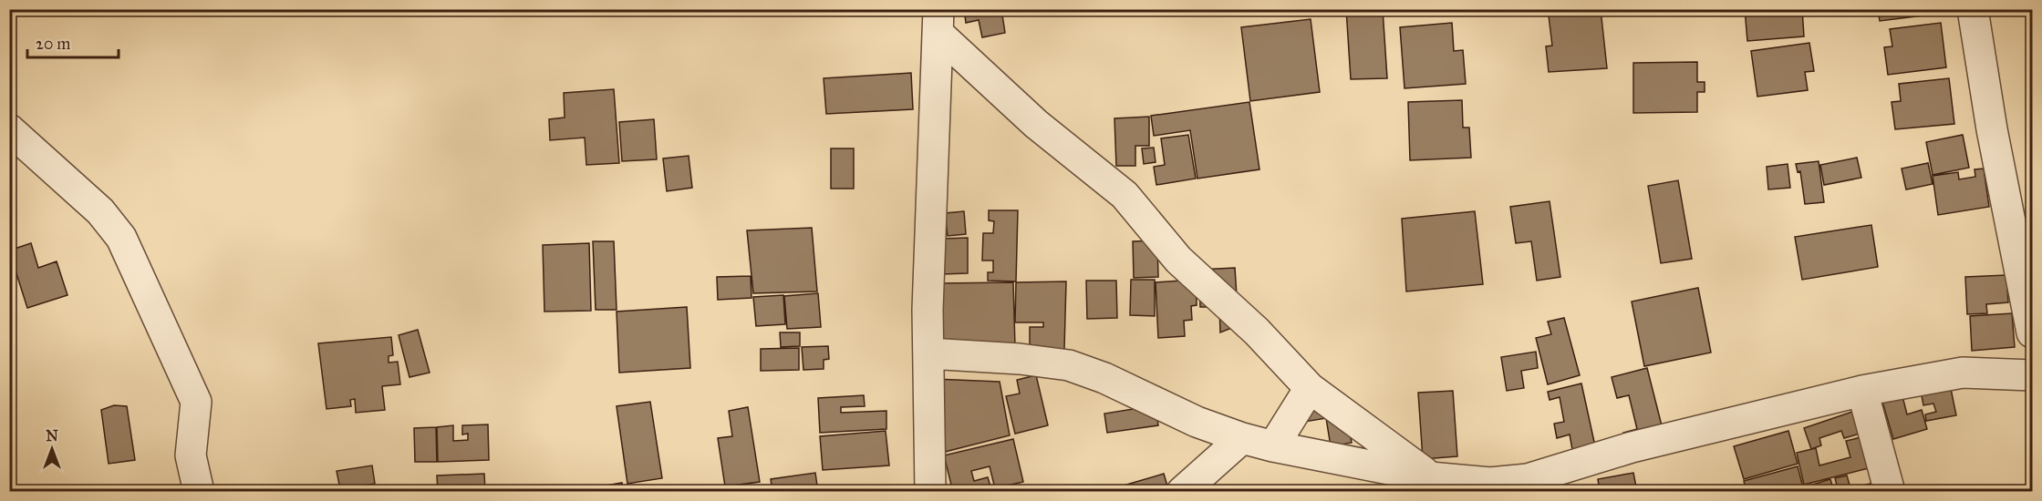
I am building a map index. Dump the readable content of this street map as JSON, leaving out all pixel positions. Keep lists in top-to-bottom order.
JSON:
{
  "scale_bar": "20 m",
  "north": "top"
}
